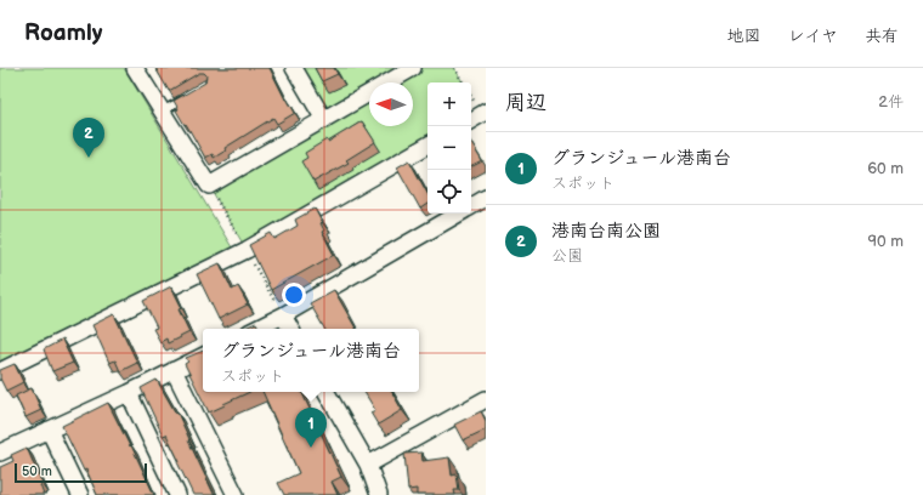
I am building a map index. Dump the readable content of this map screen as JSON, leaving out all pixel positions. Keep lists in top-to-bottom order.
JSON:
{
  "scale_bar": "50 m",
  "north": "left",
  "page": {
    "header": "Roamly",
    "nav": ["地図", "レイヤ", "共有"],
    "heading": ["周辺", "2件"],
    "map_buttons": ["+", "−"],
    "pins": ["2", "1"],
    "list": [
      {
        "mark": "1",
        "name": "グランジュール港南台",
        "note": "スポット",
        "value": "60 m"
      },
      {
        "mark": "2",
        "name": "港南台南公園",
        "note": "公園",
        "value": "90 m"
      }
    ],
    "popup": ["グランジュール港南台", "スポット"],
    "scale": "50 m"
  }
}
